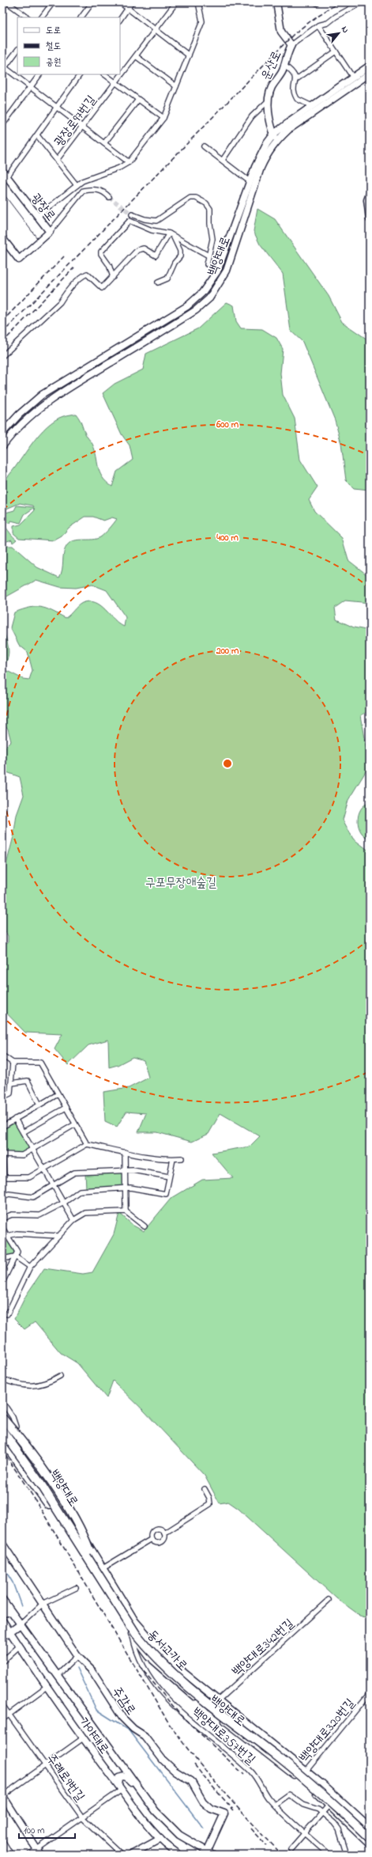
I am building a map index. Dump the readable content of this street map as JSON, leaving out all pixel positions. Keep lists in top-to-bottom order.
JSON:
{
  "streets": {
    "highway": ["동서고가로"],
    "main road": [
      "운산로",
      "광장로",
      "백양대로",
      "주감로",
      "가야대로"
    ],
    "street": [
      "광장로97번길",
      "백양대로342번길",
      "백양대로320번길",
      "백양대로357번길",
      "주례로9번길"
    ]
  },
  "crossings": [
    ["운산로", "백양대로"],
    ["백양대로", "백양대로342번길"],
    ["백양대로", "동서고가로"],
    ["백양대로", "백양대로320번길"],
    ["백양대로", "백양대로357번길"],
    ["주감로", "가야대로"]
  ],
  "parks": ["구포무장애숲길"],
  "legend": ["도로", "철도", "공원"],
  "scale_bar": "100 m",
  "north": "top right",
  "rings": ["600 m", "400 m", "200 m"]
}
